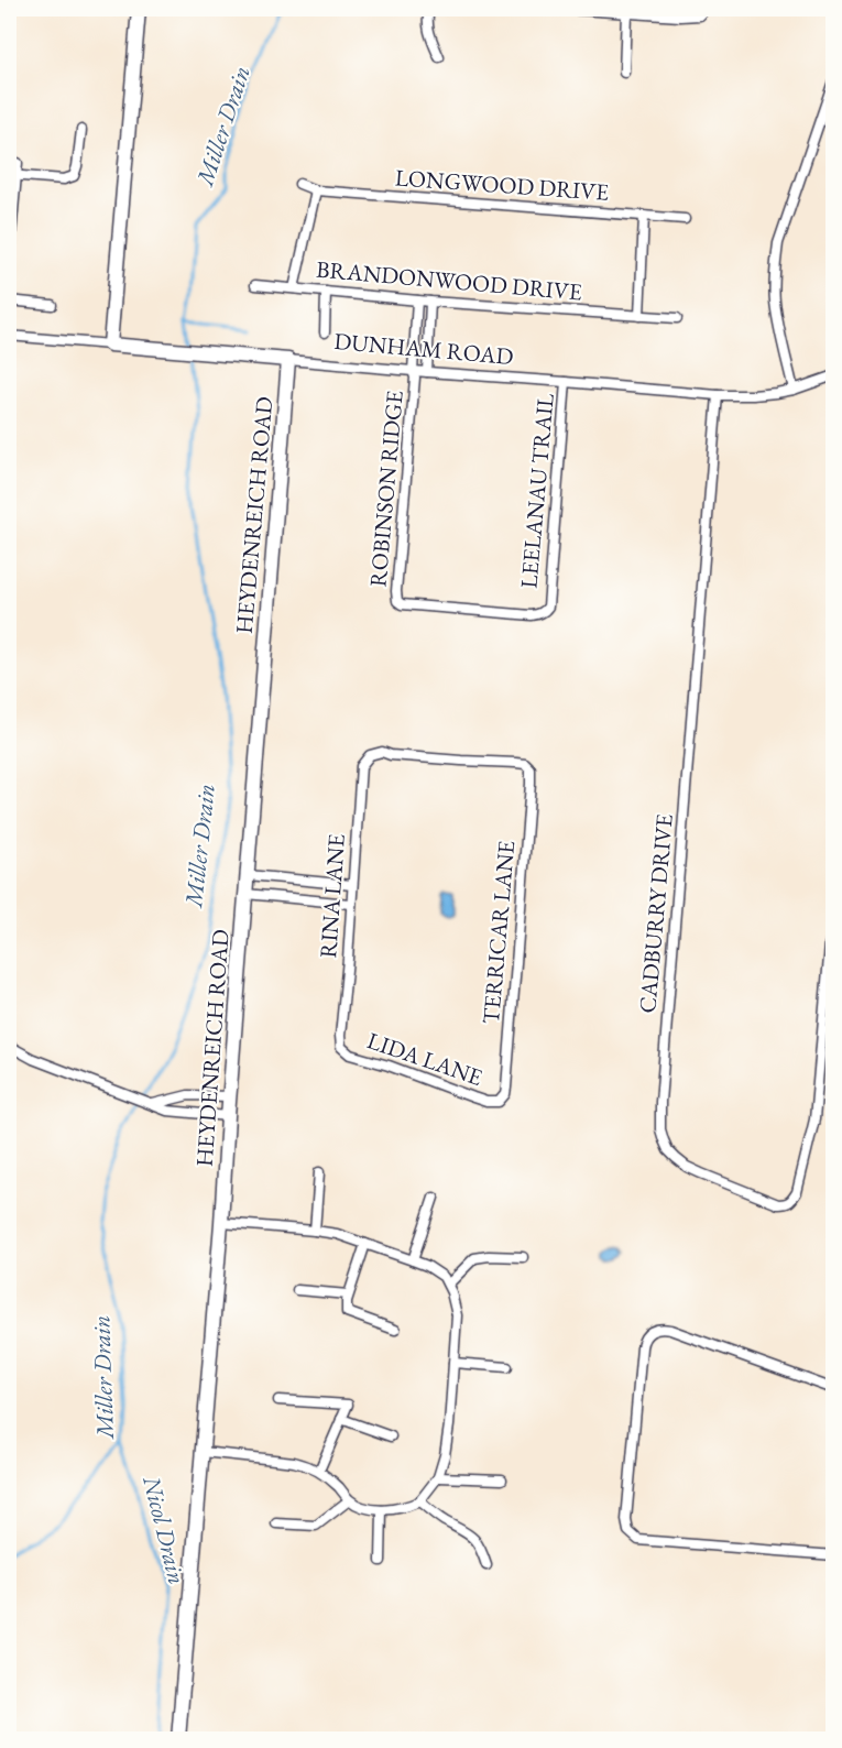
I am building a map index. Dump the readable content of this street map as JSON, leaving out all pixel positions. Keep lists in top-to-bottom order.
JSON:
{
  "streets": {
    "street": [
      "LONGWOOD DRIVE",
      "BRANDONWOOD DRIVE",
      "DUNHAM ROAD",
      "ROBINSON RIDGE",
      "LEELANAU TRAIL",
      "HEYDENREICH ROAD",
      "RINA LANE",
      "CADBURRY DRIVE",
      "TERRICAR LANE",
      "LIDA LANE"
    ]
  },
  "crossings": [
    ["BRANDONWOOD DRIVE", "ROBINSON RIDGE"],
    ["DUNHAM ROAD", "ROBINSON RIDGE"],
    ["DUNHAM ROAD", "LEELANAU TRAIL"],
    ["DUNHAM ROAD", "HEYDENREICH ROAD"],
    ["DUNHAM ROAD", "CADBURRY DRIVE"],
    ["ROBINSON RIDGE", "LEELANAU TRAIL"],
    ["RINA LANE", "TERRICAR LANE"],
    ["RINA LANE", "LIDA LANE"],
    ["TERRICAR LANE", "LIDA LANE"]
  ],
  "water": ["Miller Drain", "Nicol Drain"]
}
